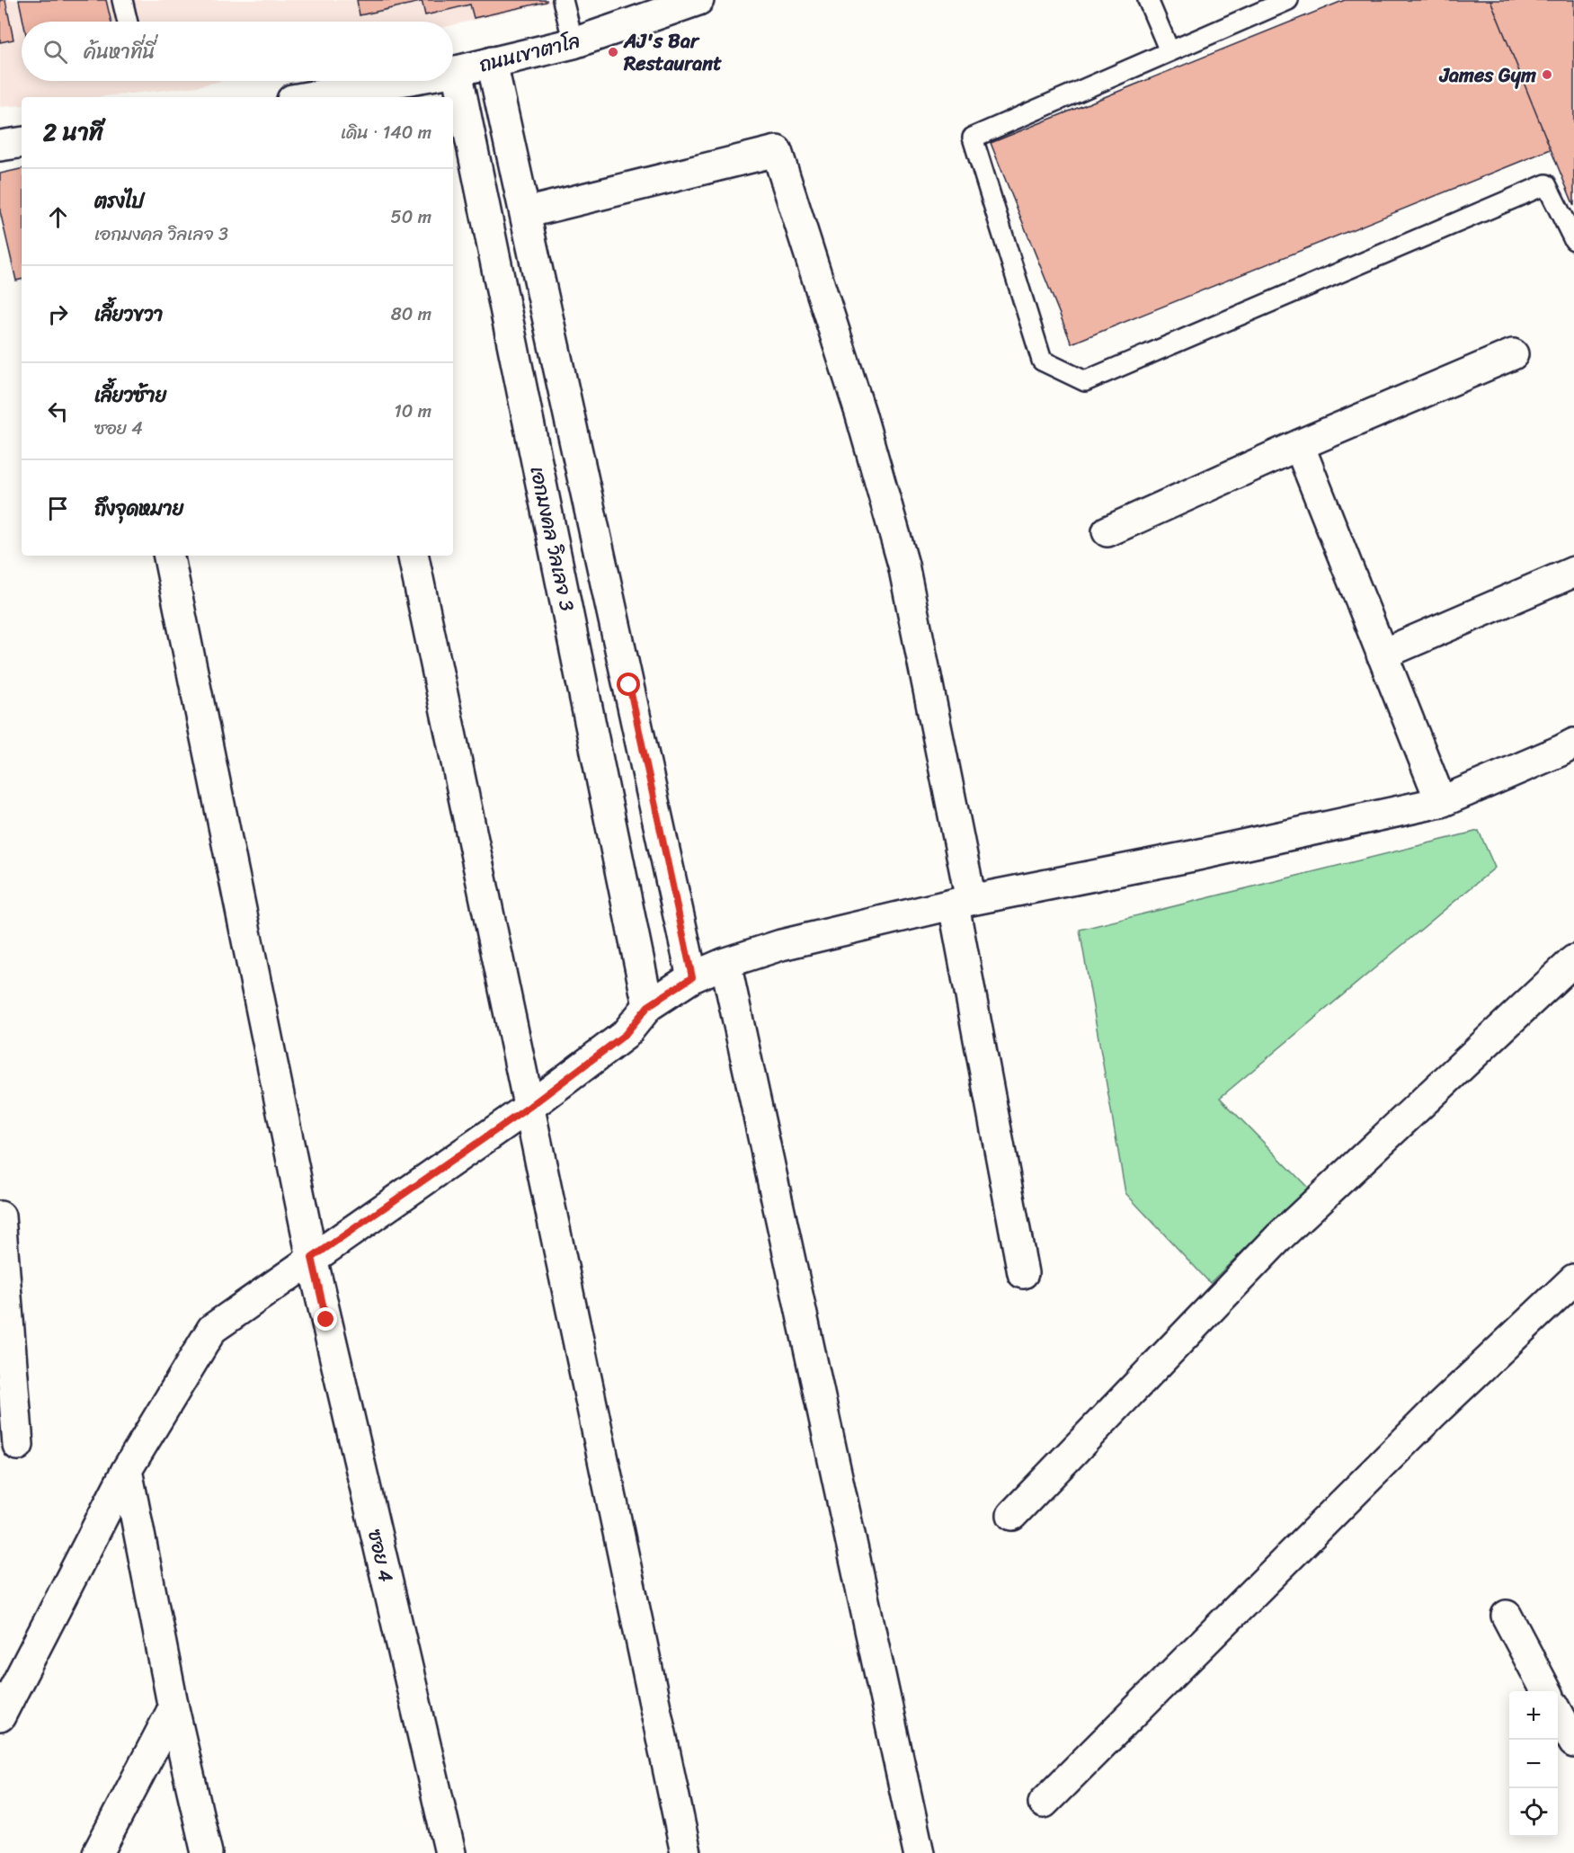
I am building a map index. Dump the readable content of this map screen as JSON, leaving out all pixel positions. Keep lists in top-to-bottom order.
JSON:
{
  "streets": {
    "street": ["ถนนเขาตาโล", "เอกมงคล วิลเลจ 3", "ซอย 4"]
  },
  "crossings": [
    ["ถนนเขาตาโล", "เอกมงคล วิลเลจ 3"]
  ],
  "places": ["AJ's Bar Restaurant", "James Gym"],
  "page": {
    "search": "ค้นหาที่นี่",
    "heading": ["2 นาที", "เดิน · 140 m"],
    "list": [
      ["ตรงไป", "เอกมงคล วิลเลจ 3", "50 m"],
      ["เลี้ยวขวา", "80 m"],
      ["เลี้ยวซ้าย", "ซอย 4", "10 m"],
      "ถึงจุดหมาย"
    ],
    "map_buttons": ["+", "−"]
  }
}
